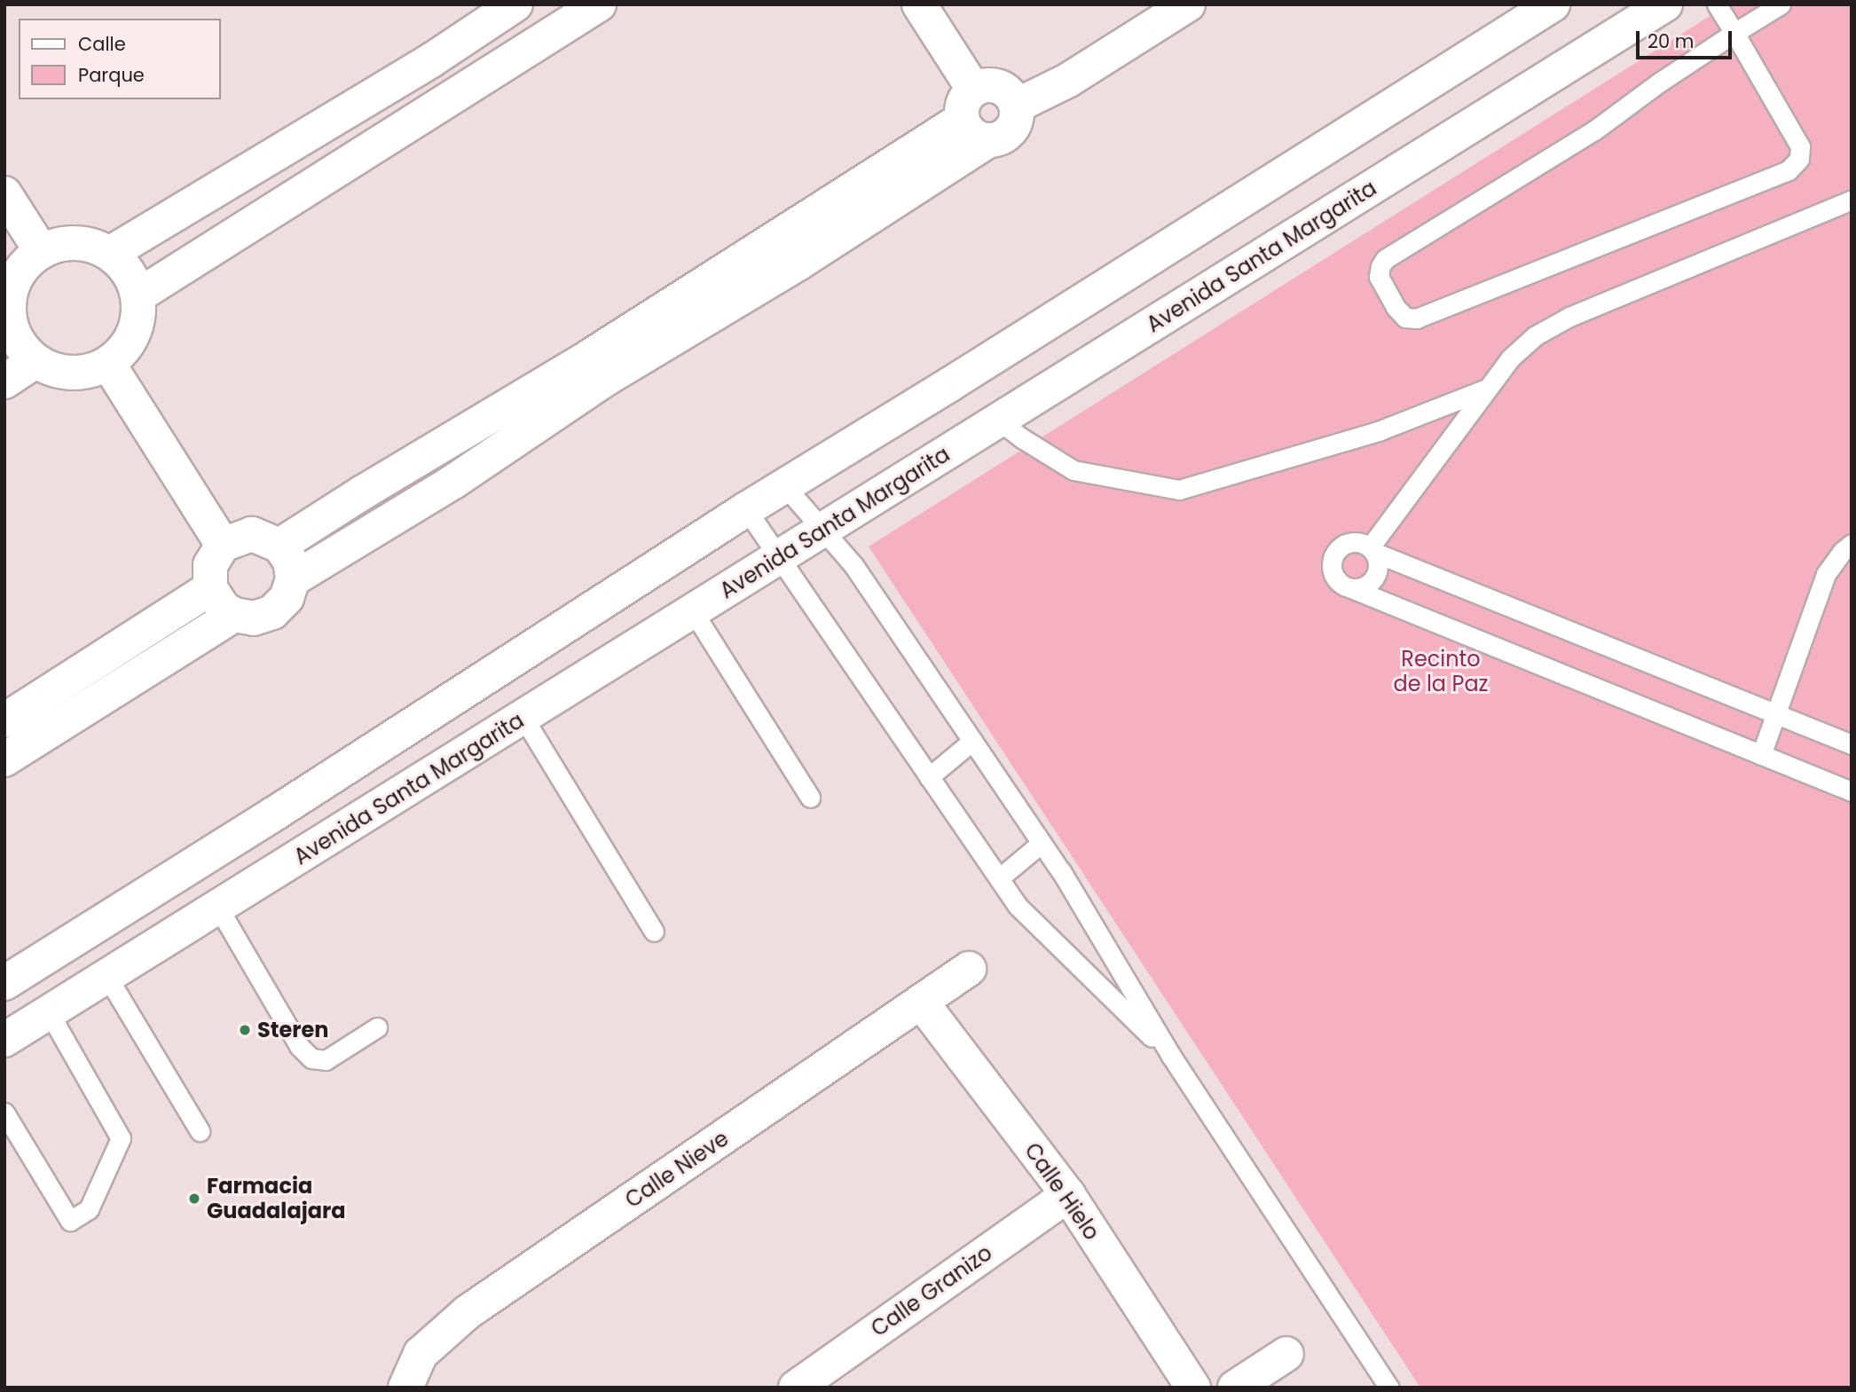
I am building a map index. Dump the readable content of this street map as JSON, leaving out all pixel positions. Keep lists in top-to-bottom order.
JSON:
{
  "streets": {
    "street": [
      "Avenida Santa Margarita",
      "Calle Nieve",
      "Calle Hielo",
      "Calle Granizo"
    ]
  },
  "crossings": [
    ["Calle Nieve", "Calle Hielo"],
    ["Calle Hielo", "Calle Granizo"]
  ],
  "parks": ["Recinto de la Paz"],
  "places": ["Steren", "Farmacia Guadalajara"],
  "legend": ["Calle", "Parque"],
  "scale_bar": "20 m"
}
